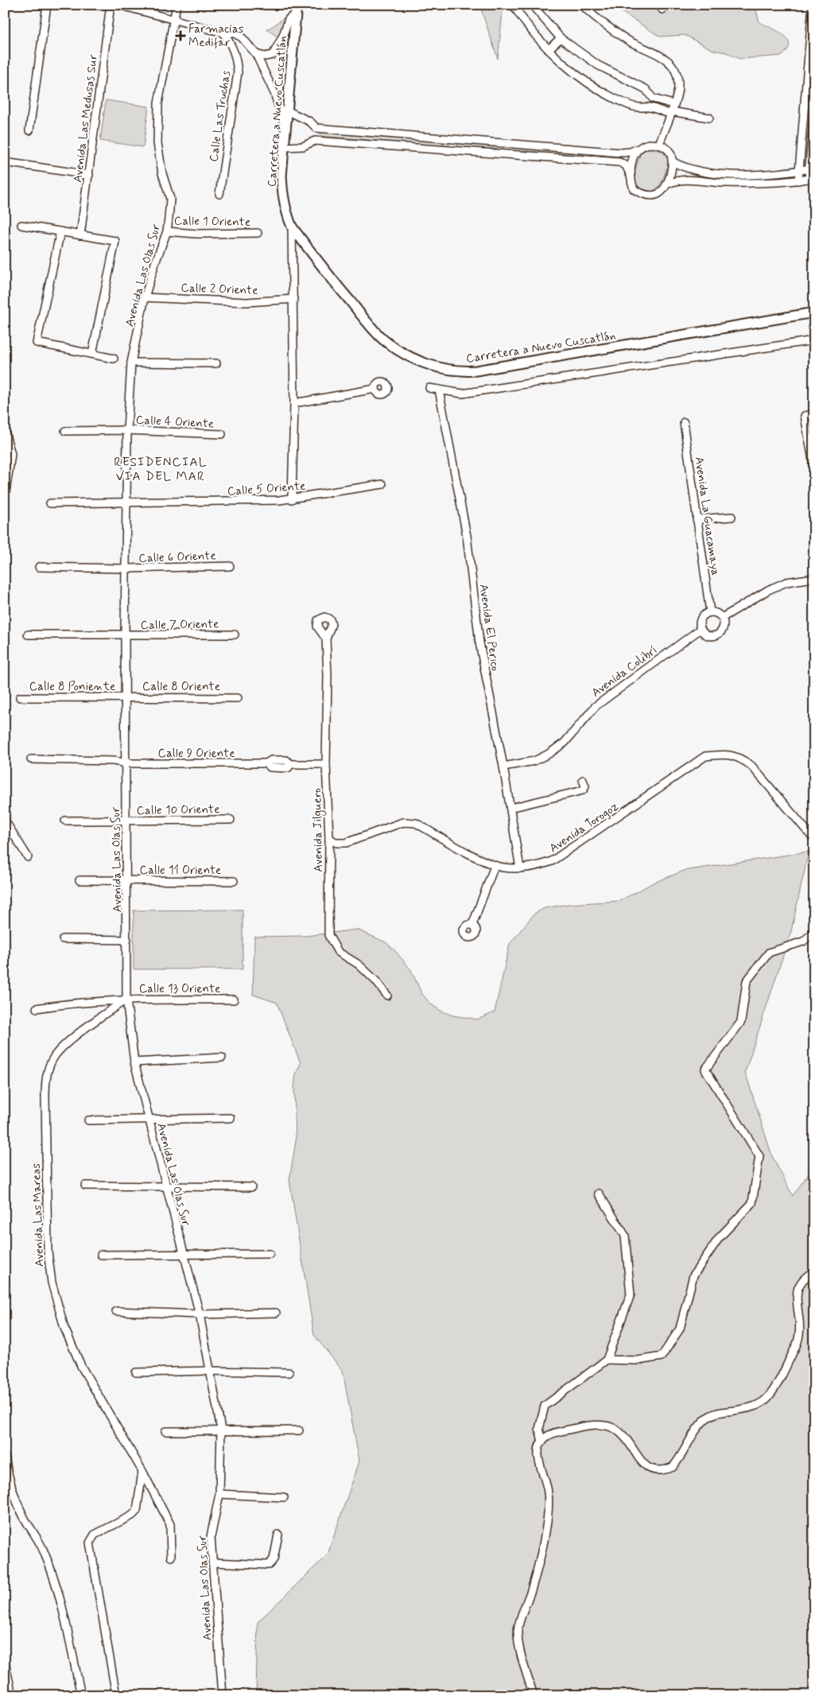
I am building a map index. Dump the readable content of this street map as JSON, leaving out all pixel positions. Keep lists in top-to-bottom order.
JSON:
{
  "streets": {
    "street": [
      "Carretera a Nuevo Cuscatlán",
      "Calle Las Truchas",
      "Avenida Las Medusas Sur",
      "Calle 1 Oriente",
      "Avenida Las Olas Sur",
      "Calle 2 Oriente",
      "Calle 4 Oriente",
      "Calle 5 Oriente",
      "Avenida La Guacamaya",
      "Calle 6 Oriente",
      "Calle 7 Oriente",
      "Avenida El Perico",
      "Avenida Colibrí",
      "Calle 8 Poniente",
      "Calle 8 Oriente",
      "Calle 9 Oriente",
      "Calle 10 Oriente",
      "Avenida Torogoz",
      "Avenida Jilguero",
      "Calle 11 Oriente",
      "Calle 13 Oriente",
      "Avenida Las Mareas"
    ]
  },
  "crossings": [
    ["Calle 1 Oriente", "Avenida Las Olas Sur"],
    ["Avenida Las Olas Sur", "Calle 2 Oriente"],
    ["Avenida Las Olas Sur", "Calle 4 Oriente"],
    ["Avenida Las Olas Sur", "Calle 5 Oriente"],
    ["Avenida Las Olas Sur", "Calle 6 Oriente"],
    ["Avenida Las Olas Sur", "Calle 7 Oriente"],
    ["Avenida Las Olas Sur", "Calle 8 Poniente"],
    ["Avenida Las Olas Sur", "Calle 8 Oriente"],
    ["Avenida Las Olas Sur", "Calle 9 Oriente"],
    ["Avenida Las Olas Sur", "Calle 10 Oriente"],
    ["Avenida Las Olas Sur", "Calle 11 Oriente"],
    ["Avenida Las Olas Sur", "Calle 13 Oriente"],
    ["Avenida Las Olas Sur", "Avenida Las Mareas"],
    ["Avenida La Guacamaya", "Avenida Colibrí"],
    ["Avenida El Perico", "Avenida Colibrí"],
    ["Avenida El Perico", "Avenida Torogoz"],
    ["Calle 8 Poniente", "Calle 8 Oriente"],
    ["Calle 9 Oriente", "Avenida Jilguero"],
    ["Avenida Torogoz", "Avenida Jilguero"],
    ["Calle 13 Oriente", "Avenida Las Mareas"]
  ],
  "districts": ["RESIDENCIAL VIA DEL MAR"],
  "places": {
    "health": ["Farmacias Medifar"]
  }
}
